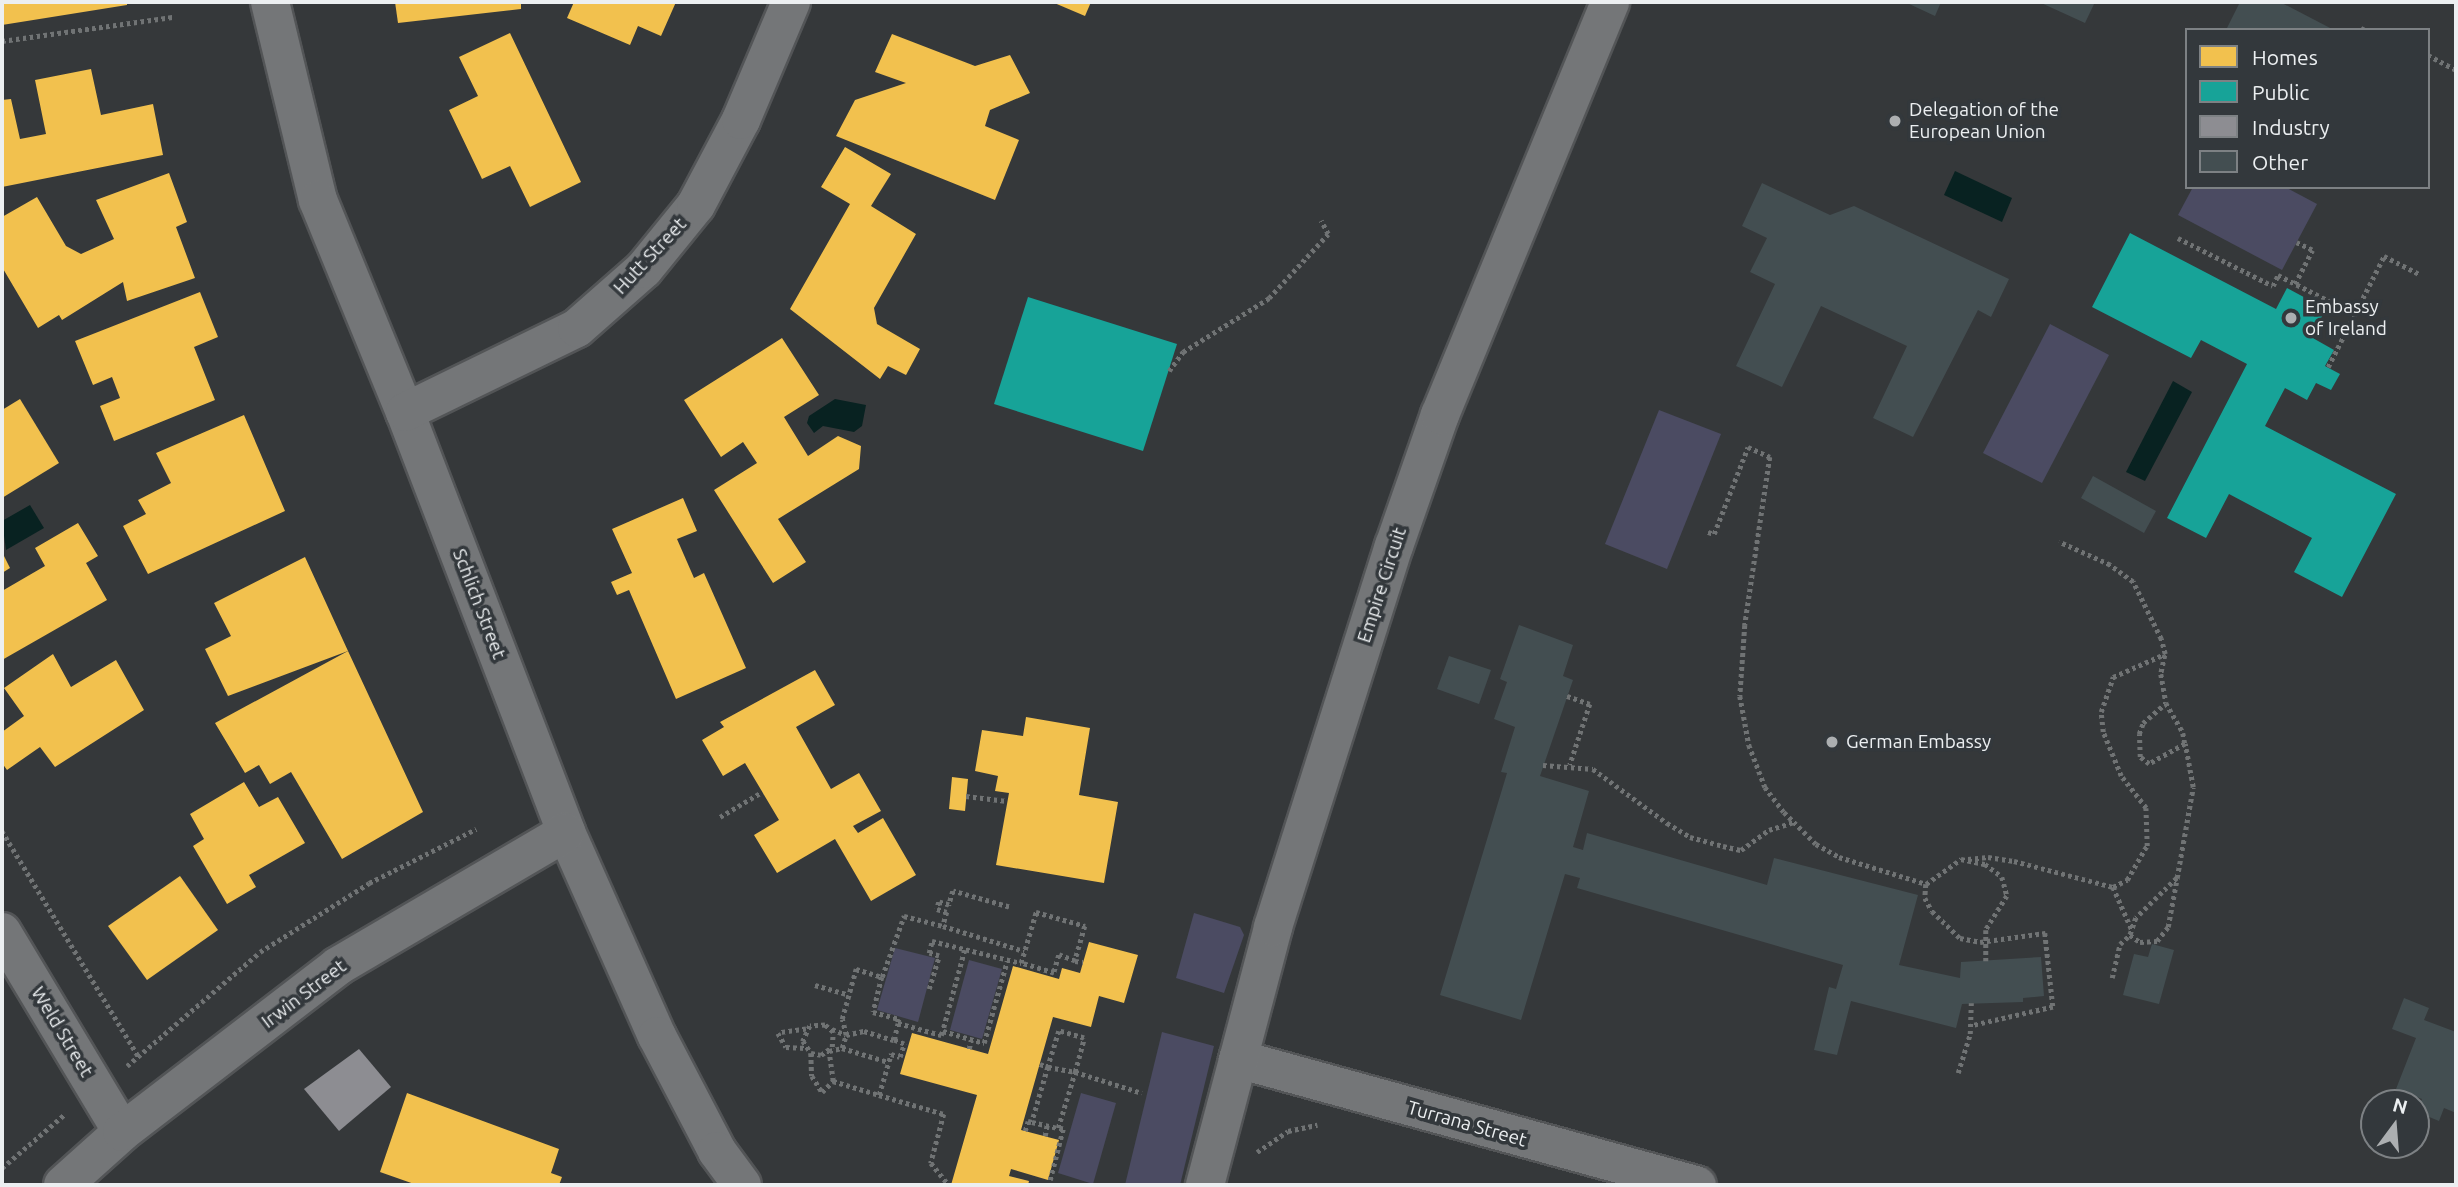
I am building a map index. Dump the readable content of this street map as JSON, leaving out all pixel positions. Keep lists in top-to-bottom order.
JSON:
{
  "streets": {
    "street": [
      "Hutt Street",
      "Empire Circuit",
      "Schlich Street",
      "Irwin Street",
      "Weld Street",
      "Turrana Street"
    ]
  },
  "crossings": [
    ["Hutt Street", "Schlich Street"],
    ["Empire Circuit", "Turrana Street"],
    ["Schlich Street", "Irwin Street"],
    ["Irwin Street", "Weld Street"]
  ],
  "places": ["Delegation of the European Union", "Embassy of Ireland", "German Embassy"],
  "legend": [
    "Homes",
    "Public",
    "Industry",
    "Other"
  ],
  "north": "top"
}
